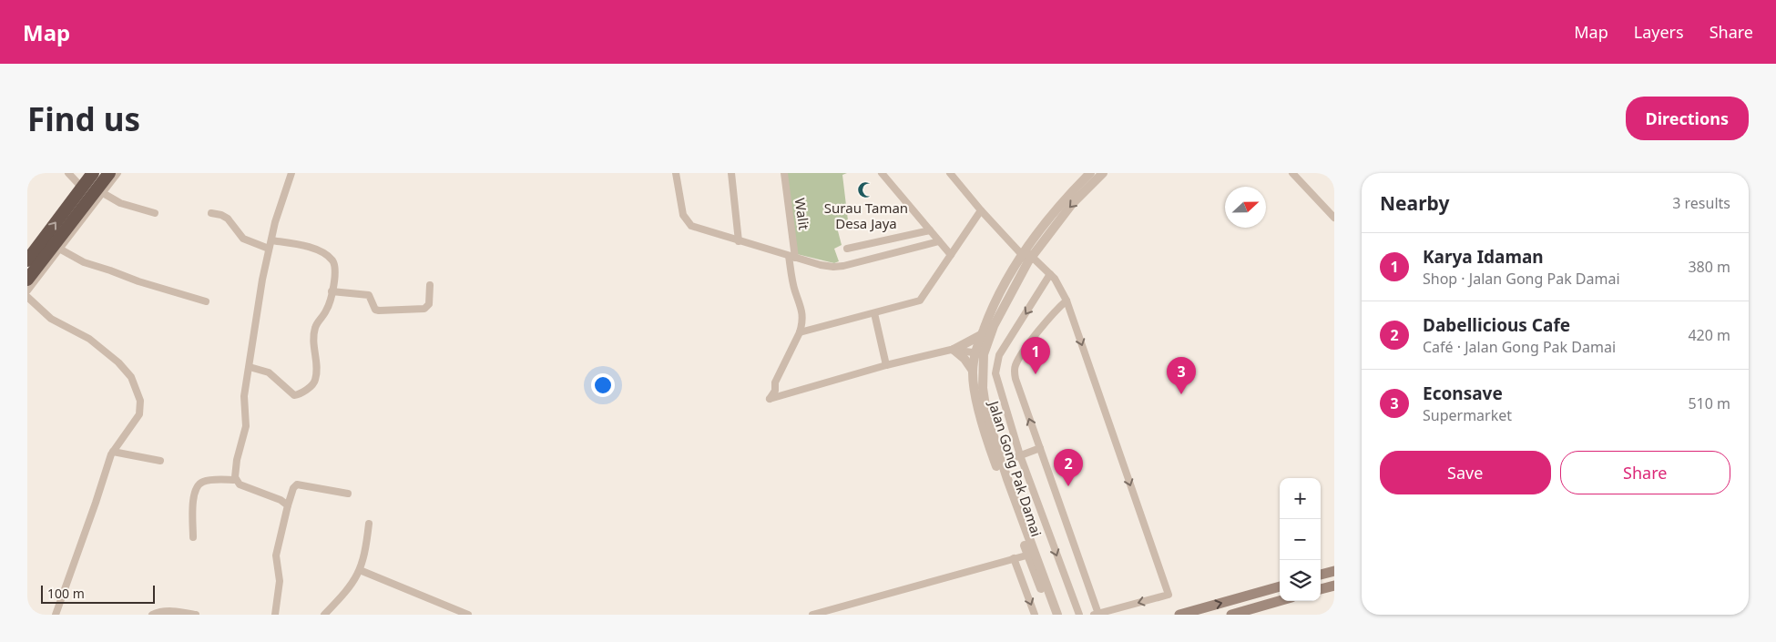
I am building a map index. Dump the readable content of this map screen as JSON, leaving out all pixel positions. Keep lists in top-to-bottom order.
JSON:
{
  "streets": {
    "street": ["Walit", "Jalan Gong Pak Damai"]
  },
  "places": {
    "mosque": ["Surau Taman Desa Jaya"]
  },
  "scale_bar": "100 m",
  "north": "right",
  "page": {
    "header": "Map",
    "nav": ["Map", "Layers", "Share"],
    "buttons": [
      "Directions",
      ["Save", "Share"]
    ],
    "title": "Find us",
    "heading": ["Nearby", "3 results"],
    "list": [
      {
        "mark": "1",
        "name": "Karya Idaman",
        "note": "Shop · Jalan Gong Pak Damai",
        "value": "380 m"
      },
      {
        "mark": "2",
        "name": "Dabellicious Cafe",
        "note": "Café · Jalan Gong Pak Damai",
        "value": "420 m"
      },
      {
        "mark": "3",
        "name": "Econsave",
        "note": "Supermarket",
        "value": "510 m"
      }
    ],
    "pins": ["1", "3", "2"],
    "map_buttons": ["+", "−"],
    "scale": "100 m"
  }
}
